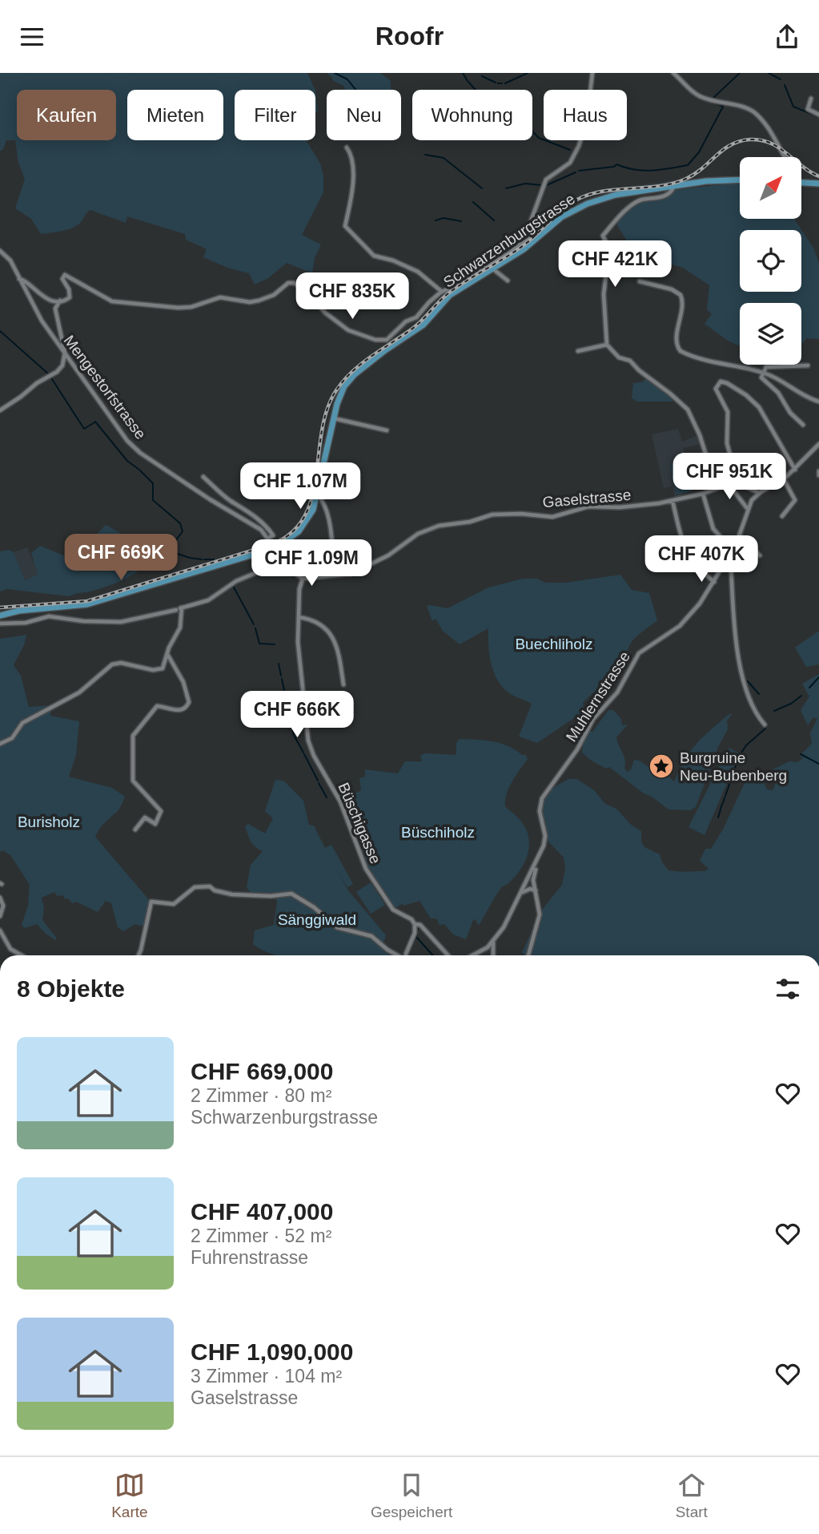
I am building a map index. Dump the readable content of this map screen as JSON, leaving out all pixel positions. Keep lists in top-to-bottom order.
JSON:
{
  "streets": {
    "main road": ["Schwarzenburgstrasse"],
    "street": [
      "Mengestorfstrasse",
      "Gaselstrasse",
      "Muhlernstrasse",
      "Büschigasse"
    ]
  },
  "crossings": [
    ["Gaselstrasse", "Büschigasse"]
  ],
  "parks": [
    "Buechliholz",
    "Burisholz",
    "Büschiholz",
    "Sänggiwald"
  ],
  "places": {
    "place": ["Burgruine Neu-Bubenberg"]
  },
  "north": "top right",
  "page": {
    "header": "Roofr",
    "chip": [
      "Kaufen",
      "Mieten",
      "Filter",
      "Neu",
      "Wohnung",
      "Haus"
    ],
    "price": [
      "CHF 421K",
      "CHF 835K",
      "CHF 951K",
      "CHF 1.07M",
      "CHF 669K",
      "CHF 407K",
      "CHF 1.09M",
      "CHF 666K"
    ],
    "heading": "8 Objekte",
    "list": [
      {
        "name": "CHF 669,000",
        "note": "2 Zimmer · 80 m² · Schwarzenburgstrasse"
      },
      {
        "name": "CHF 407,000",
        "note": "2 Zimmer · 52 m² · Fuhrenstrasse"
      },
      {
        "name": "CHF 1,090,000",
        "note": "3 Zimmer · 104 m² · Gaselstrasse"
      }
    ],
    "tabs": ["Karte", "Gespeichert", "Start"]
  }
}
